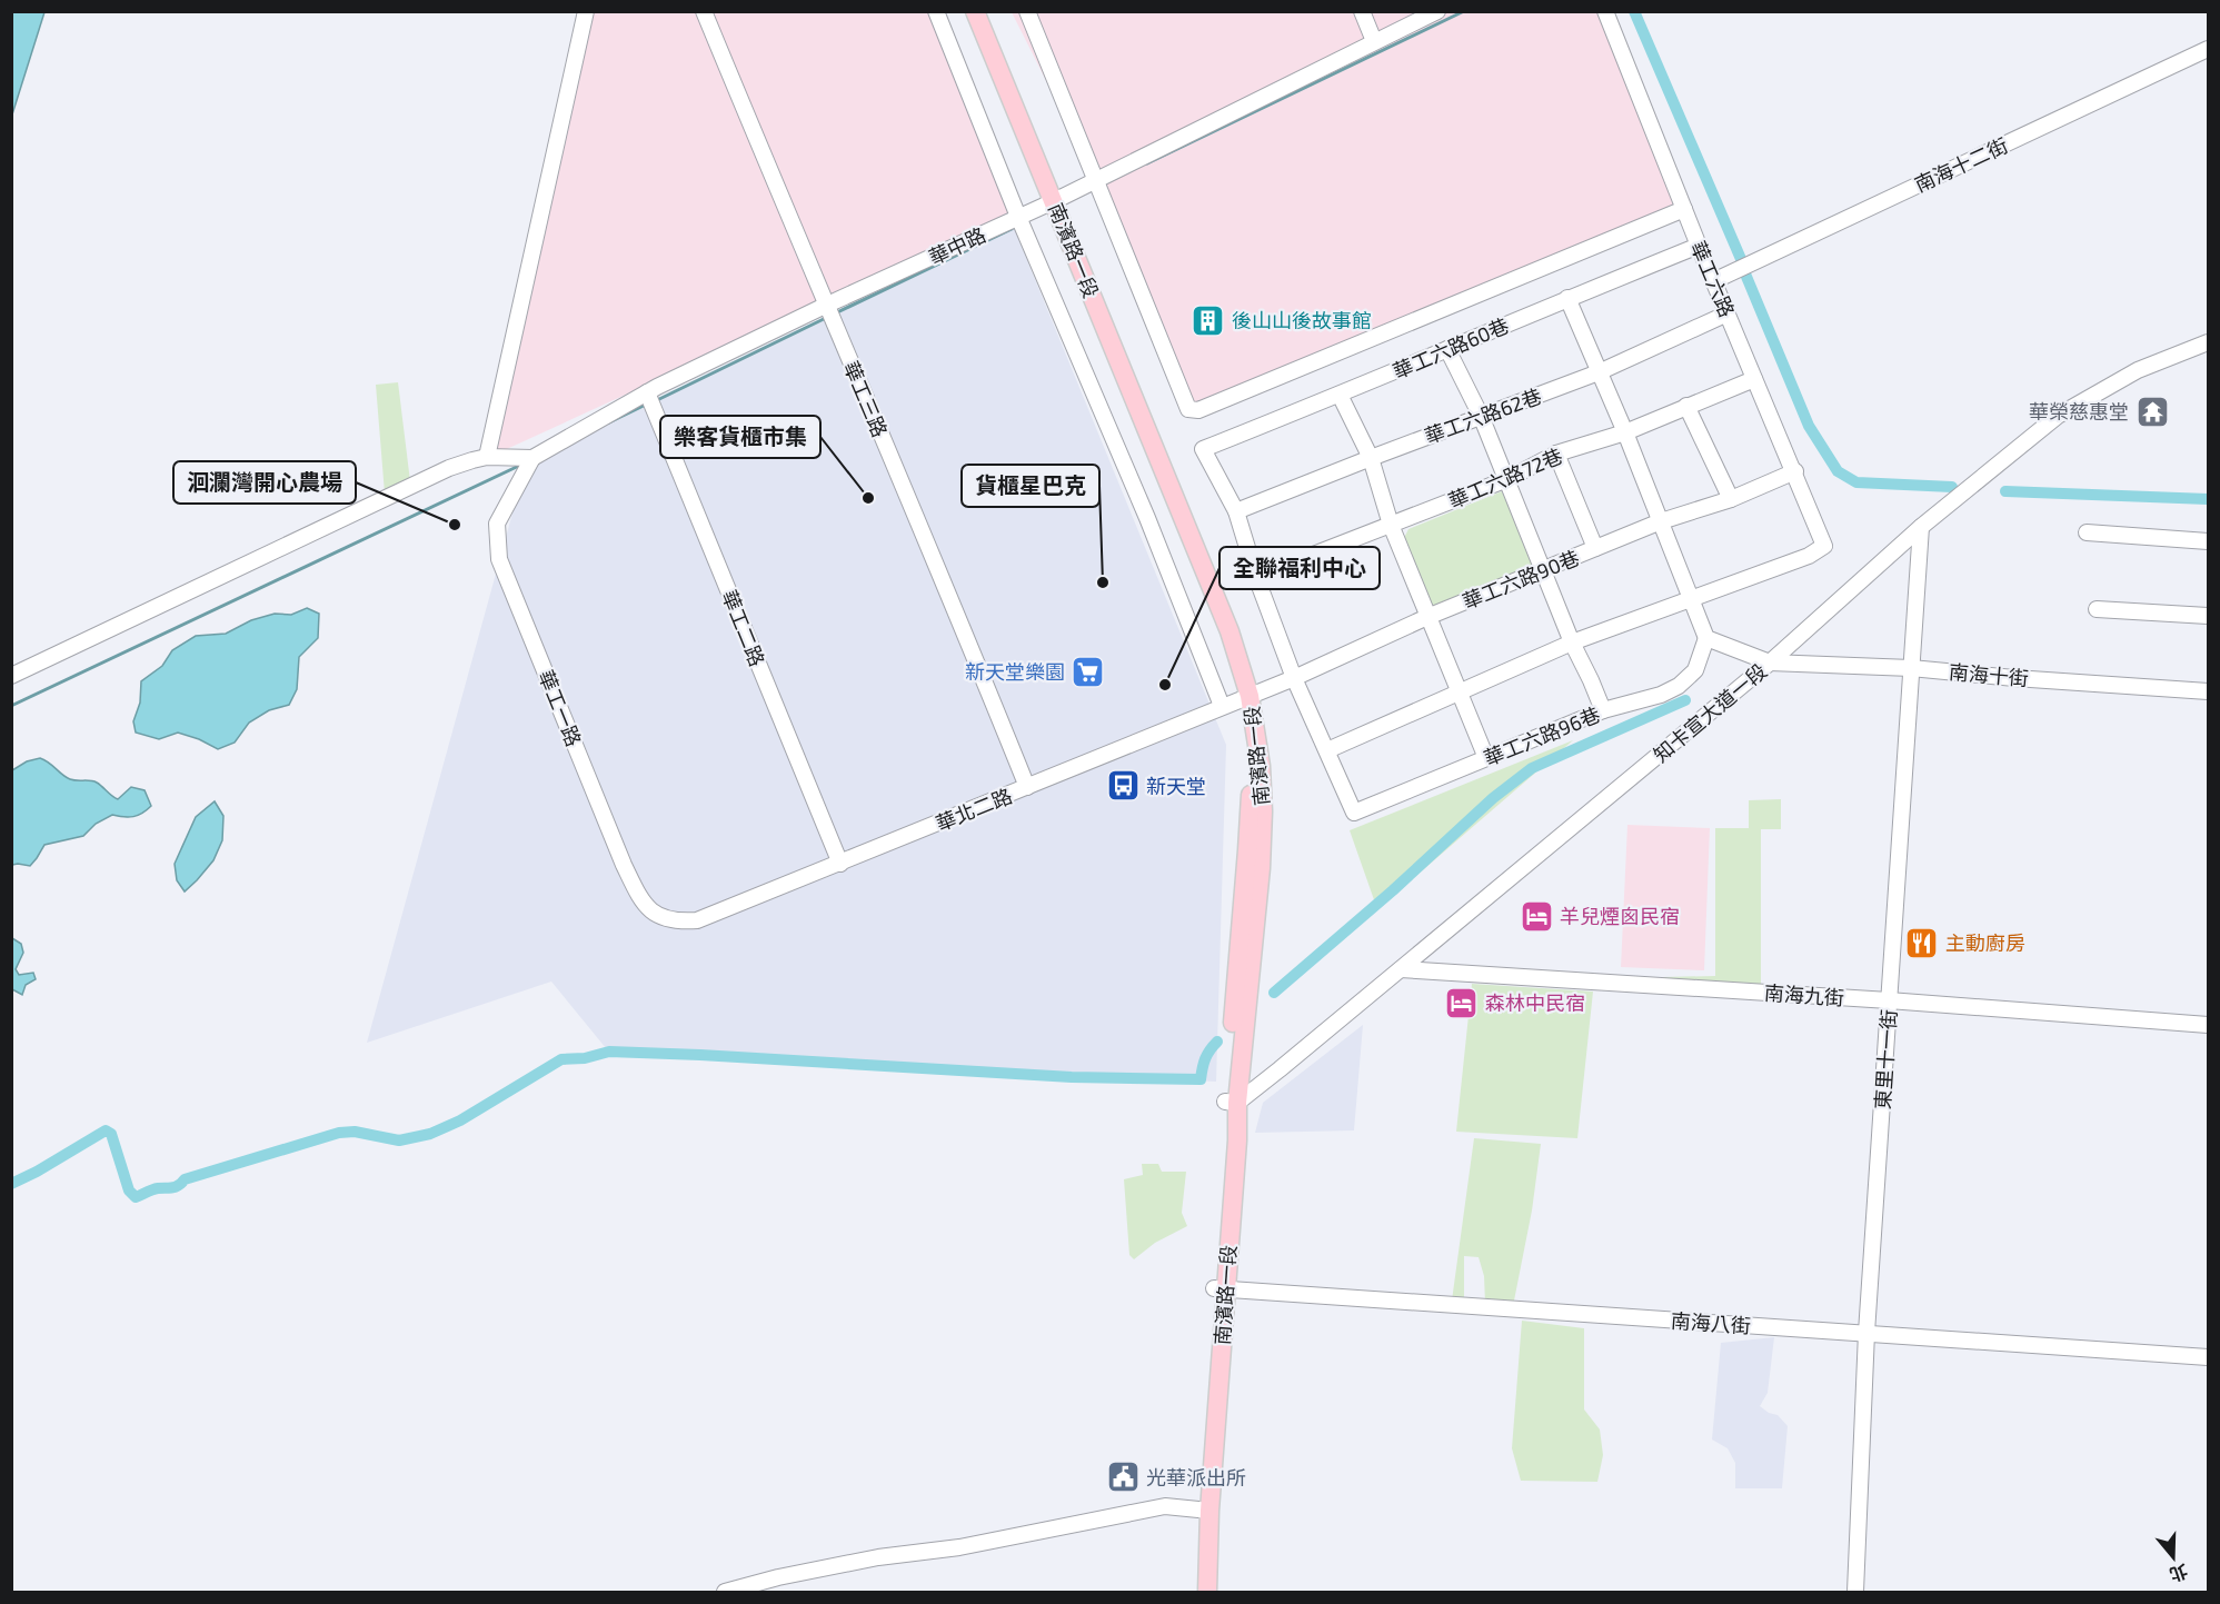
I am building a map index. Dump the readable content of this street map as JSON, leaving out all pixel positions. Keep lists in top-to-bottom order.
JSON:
{
  "streets": {
    "main road": ["南濱路一段"],
    "street": [
      "南海十二街",
      "華中路",
      "華工六路",
      "華工六路60巷",
      "華工三路",
      "華工六路62巷",
      "華工六路72巷",
      "華工六路90巷",
      "華工二路",
      "南海十街",
      "華工一路",
      "知卡宣大道一段",
      "華工六路96巷",
      "華北二路",
      "南海九街",
      "東里十一街",
      "南海八街"
    ]
  },
  "crossings": [
    ["南海十二街", "華工六路"],
    ["華中路", "南濱路一段"],
    ["華中路", "華工三路"],
    ["華中路", "華工二路"],
    ["華中路", "華工一路"],
    ["南濱路一段", "華工六路90巷"],
    ["南濱路一段", "知卡宣大道一段"],
    ["南濱路一段", "華北二路"],
    ["南濱路一段", "南海八街"],
    ["華工六路", "華工六路60巷"],
    ["華工六路", "華工六路62巷"],
    ["華工六路", "華工六路72巷"],
    ["華工六路", "華工六路90巷"],
    ["華工六路60巷", "華工六路62巷"],
    ["華工三路", "華北二路"],
    ["華工六路90巷", "華北二路"],
    ["華工二路", "華北二路"],
    ["南海十街", "知卡宣大道一段"],
    ["南海十街", "華工六路96巷"],
    ["南海十街", "東里十一街"],
    ["華工一路", "華北二路"],
    ["知卡宣大道一段", "南海九街"],
    ["知卡宣大道一段", "東里十一街"],
    ["南海九街", "東里十一街"],
    ["東里十一街", "南海八街"]
  ],
  "places": {
    "building": ["後山山後故事館"],
    "temple": ["華榮慈惠堂"],
    "other": [
      "樂客貨櫃市集",
      "洄瀾灣開心農場",
      "貨櫃星巴克",
      "全聯福利中心"
    ],
    "supermarket": ["新天堂樂園"],
    "bus stop": ["新天堂"],
    "hotel": ["羊兒煙囪民宿", "森林中民宿"],
    "restaurant": ["主動廚房"],
    "public building": ["光華派出所"]
  },
  "north": "bottom"
}
